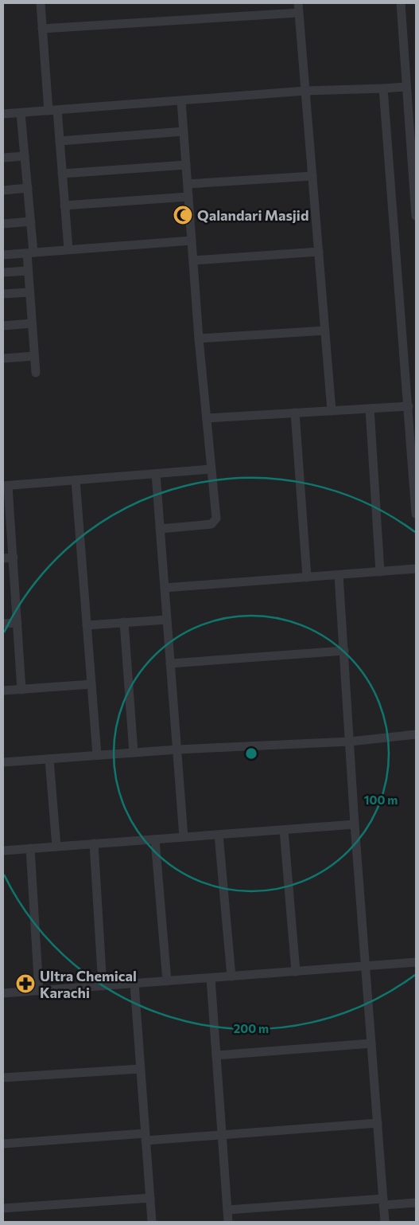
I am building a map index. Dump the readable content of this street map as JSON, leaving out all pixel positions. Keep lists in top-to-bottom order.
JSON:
{
  "places": {
    "mosque": ["Qalandari Masjid"],
    "pharmacy": ["Ultra Chemical Karachi"]
  },
  "rings": ["100 m", "200 m"]
}
